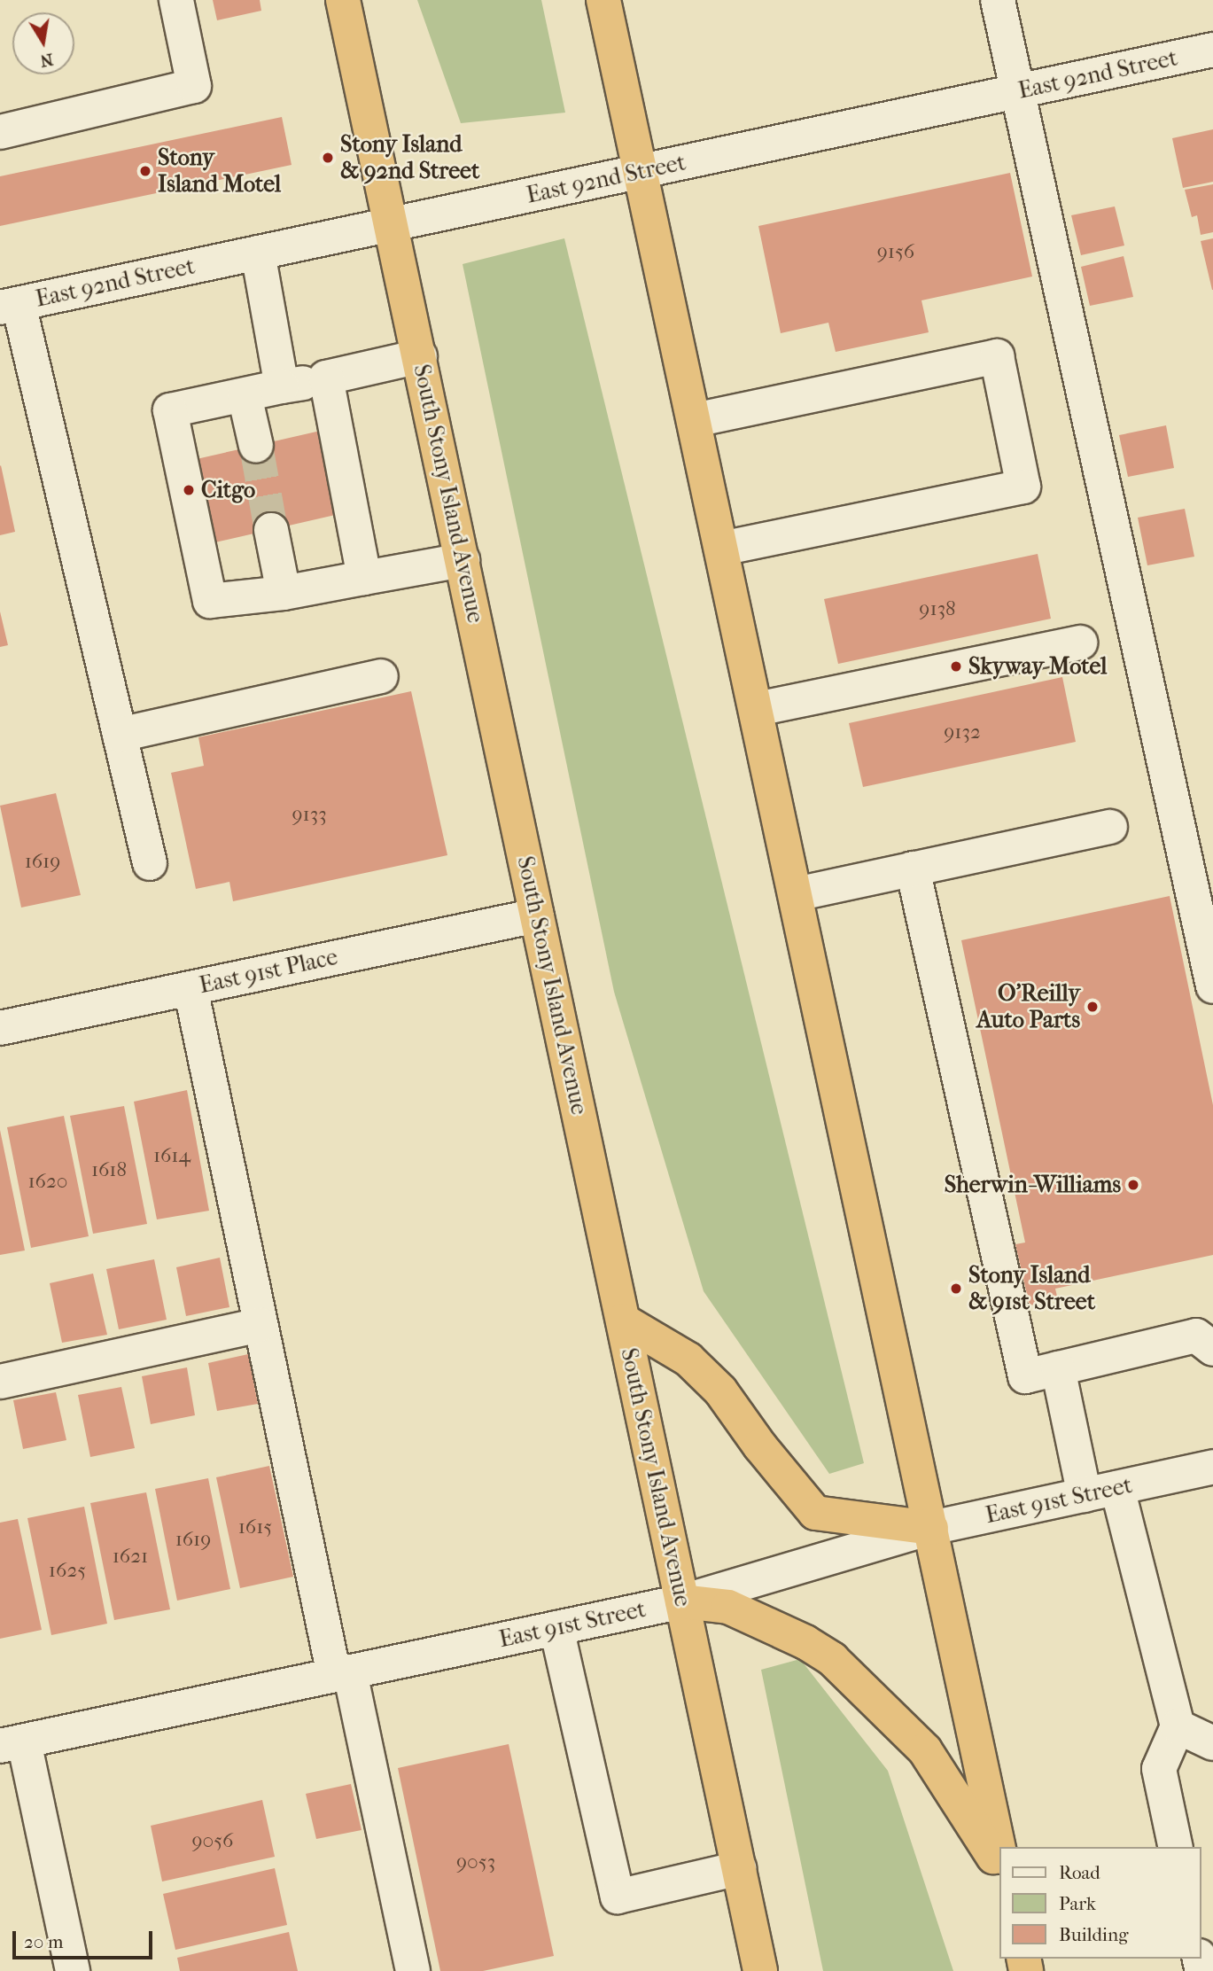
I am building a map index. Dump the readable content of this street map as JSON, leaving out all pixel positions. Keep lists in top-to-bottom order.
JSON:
{
  "streets": {
    "highway": ["South Stony Island Avenue"],
    "street": ["East 92nd Street", "East 91st Place", "East 91st Street"]
  },
  "crossings": [
    ["East 92nd Street", "South Stony Island Avenue"],
    ["South Stony Island Avenue", "East 91st Place"],
    ["South Stony Island Avenue", "East 91st Street"]
  ],
  "places": [
    "Stony Island & 92nd Street",
    "Stony Island Motel",
    "Citgo",
    "Skyway Motel",
    "O'Reilly Auto Parts",
    "Sherwin-Williams",
    "Stony Island & 91st Street"
  ],
  "house_numbers": [
    "9156",
    "9138",
    "9132",
    "9133",
    "1619",
    "1614",
    "1618",
    "1620",
    "1615",
    "1619",
    "1621",
    "1625",
    "9056",
    "9053"
  ],
  "legend": ["Road", "Park", "Building"],
  "scale_bar": "20 m",
  "north": "bottom"
}
